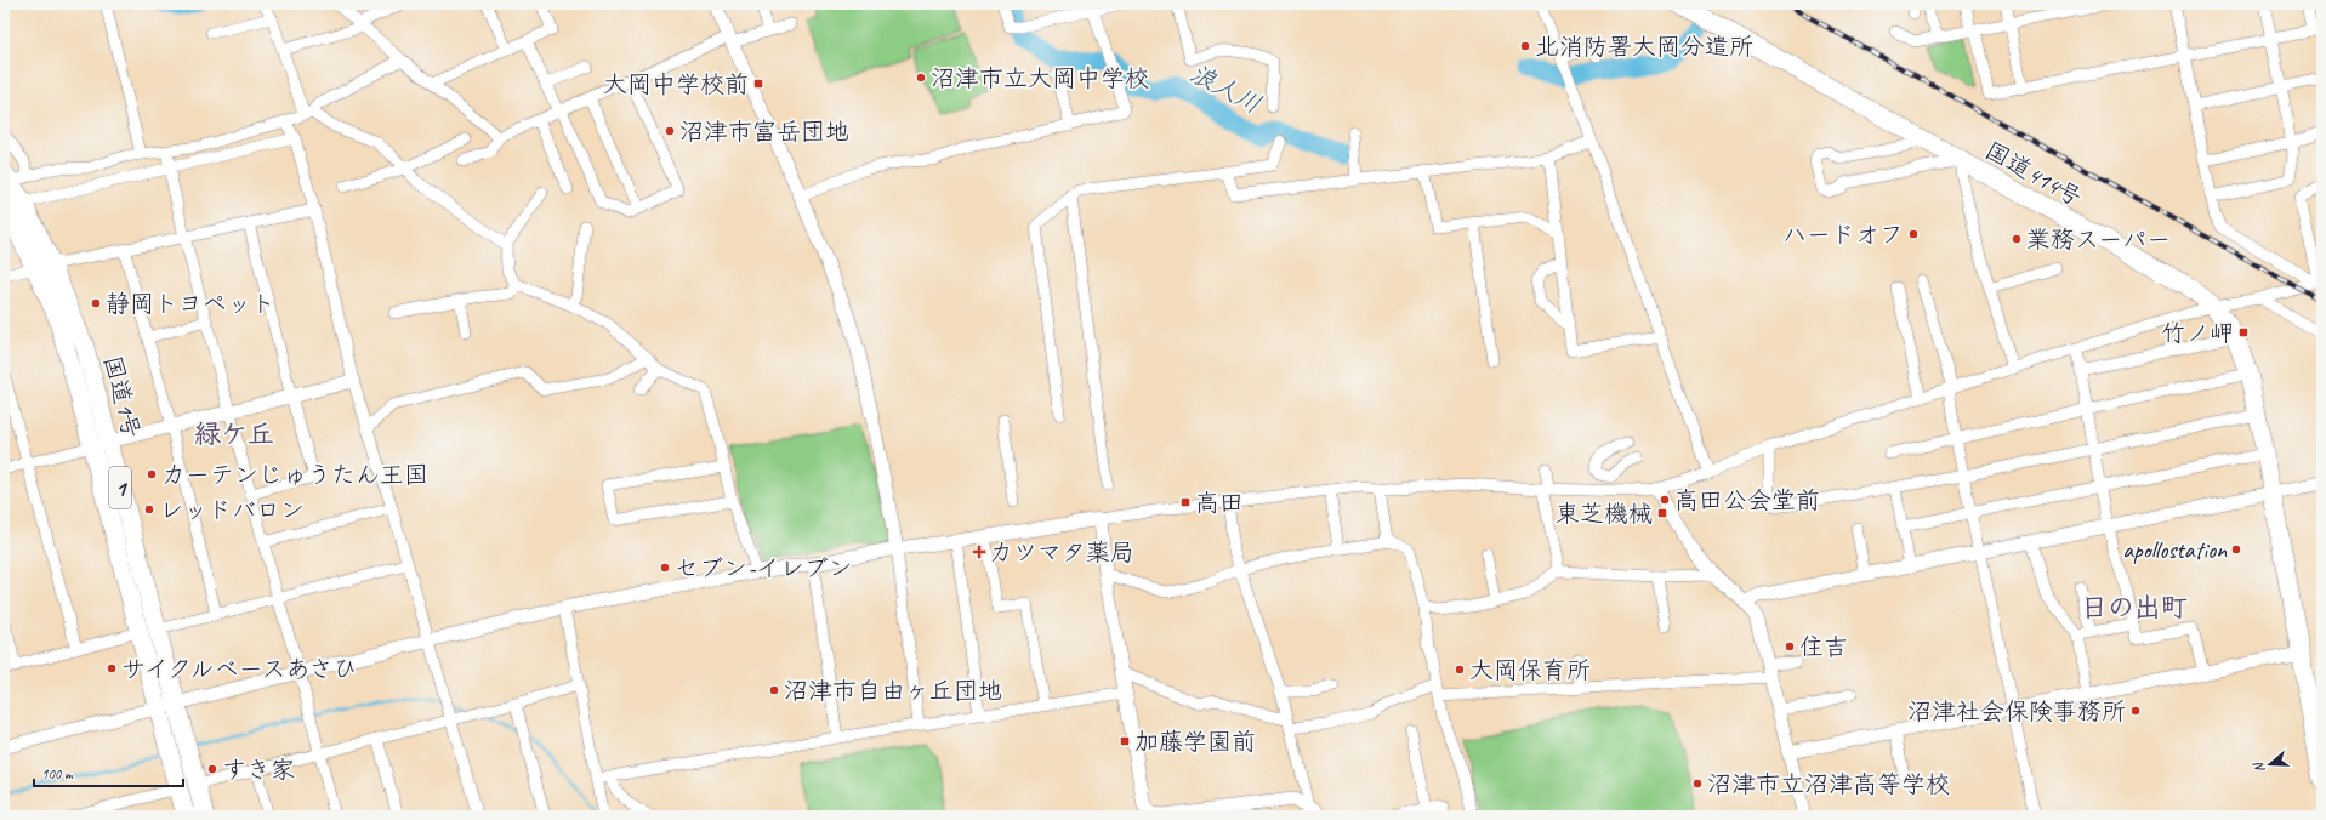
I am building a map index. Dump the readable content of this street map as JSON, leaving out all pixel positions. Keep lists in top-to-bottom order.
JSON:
{
  "streets": {
    "highway": ["国道414号", "国道1号", "1"]
  },
  "districts": ["緑ケ丘", "日の出町"],
  "water": ["浪人川"],
  "places": {
    "other": [
      "北消防署大岡分遣所",
      "沼津市立大岡中学校",
      "沼津市富岳団地",
      "ハードオフ",
      "業務スーパー",
      "静岡トヨペット",
      "カーテンじゅうたん王国",
      "高田公会堂前",
      "レッドバロン",
      "apollostation",
      "セブン-イレブン",
      "住吉",
      "サイクルベースあさひ",
      "大岡保育所",
      "沼津市自由ヶ丘団地",
      "沼津社会保険事務所",
      "すき家",
      "沼津市立沼津高等学校"
    ],
    "transit": [
      "大岡中学校前",
      "竹ノ岬",
      "高田",
      "東芝機械",
      "加藤学園前"
    ],
    "health": ["カツマタ薬局"]
  },
  "scale_bar": "100 m",
  "north": "left"
}
